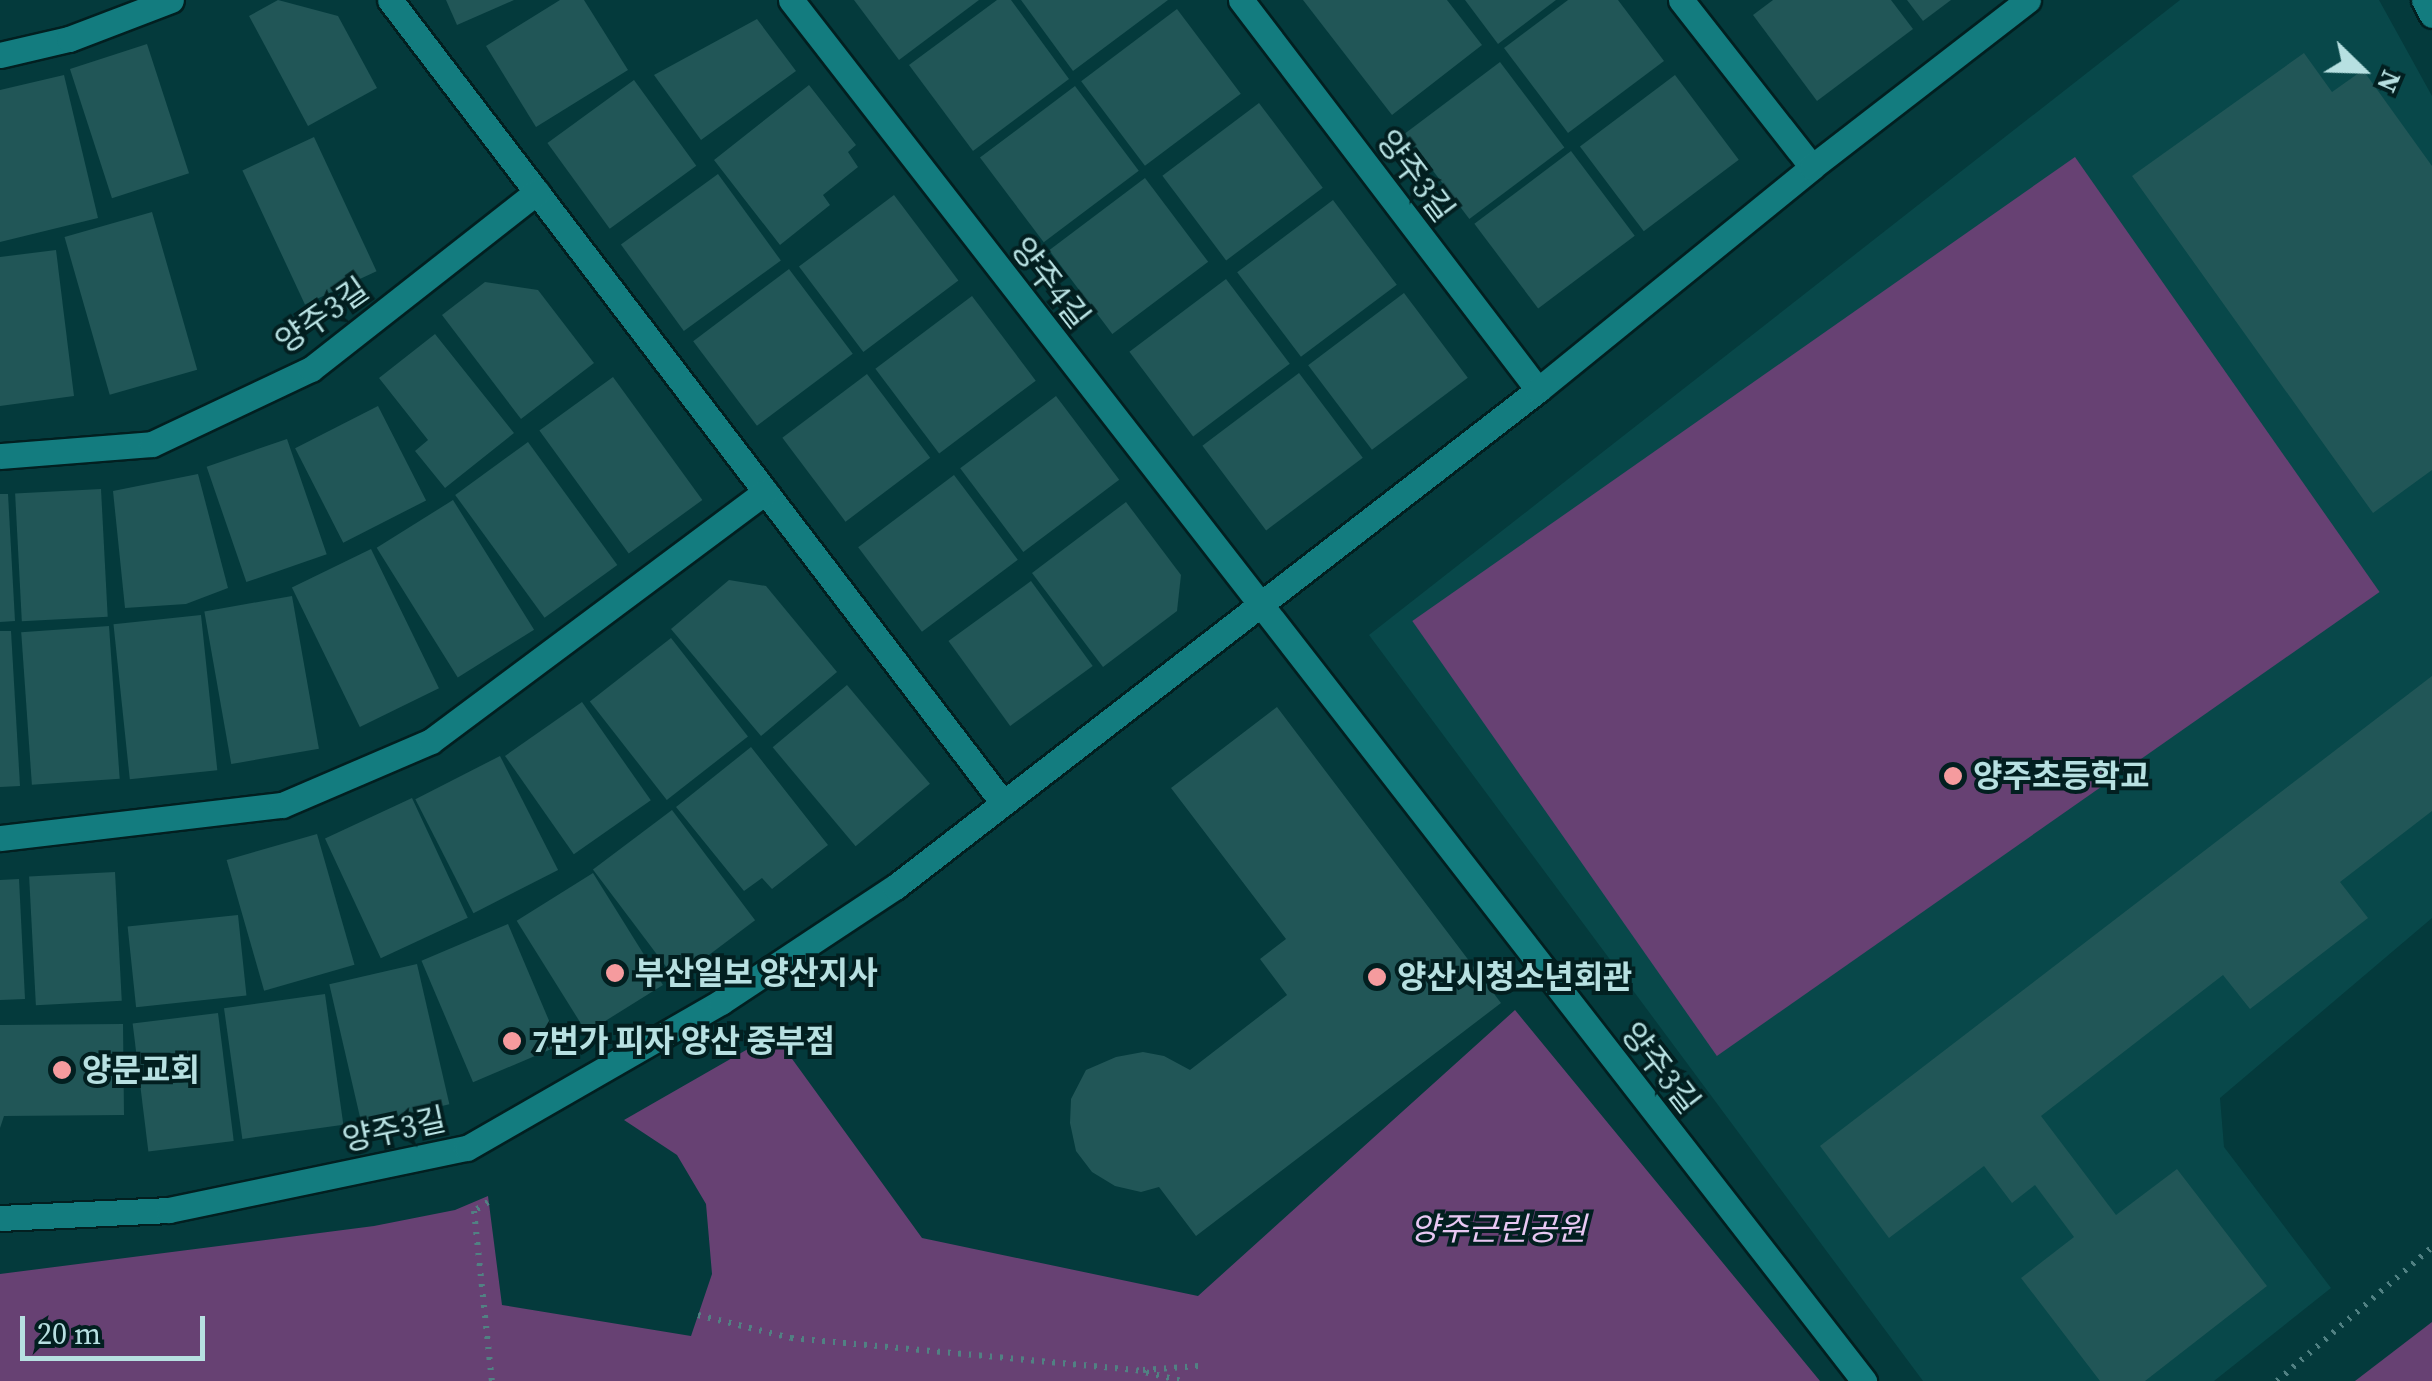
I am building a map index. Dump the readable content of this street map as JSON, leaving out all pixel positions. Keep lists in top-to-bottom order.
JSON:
{
  "streets": {
    "street": ["양주3길", "양주4길"]
  },
  "crossings": [
    ["양주3길", "양주4길"]
  ],
  "parks": ["양주근린공원"],
  "places": [
    "양주초등학교",
    "부산일보 양산지사",
    "양산시청소년회관",
    "7번가 피자 양산 중부점",
    "양문교회"
  ],
  "scale_bar": "20 m",
  "north": "bottom right"
}
